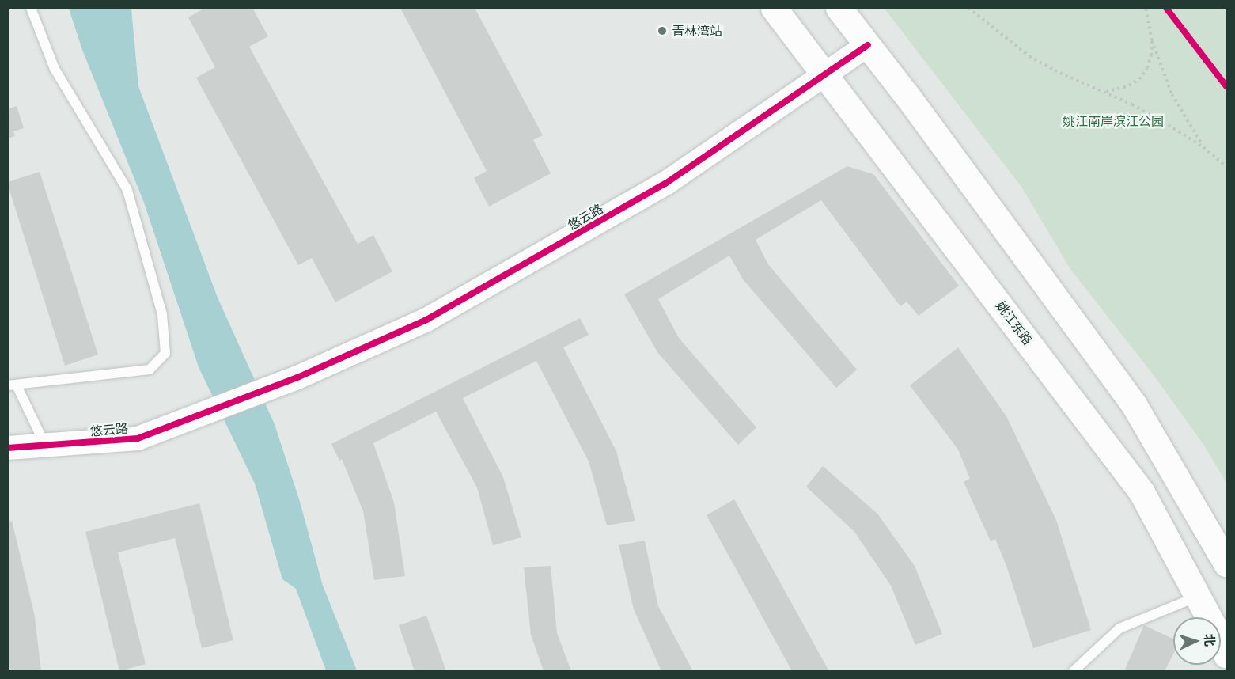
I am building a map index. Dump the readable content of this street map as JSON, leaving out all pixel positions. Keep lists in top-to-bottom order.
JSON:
{
  "streets": {
    "main road": ["姚江东路"],
    "street": ["悠云路"]
  },
  "crossings": [
    ["悠云路", "姚江东路"]
  ],
  "parks": ["姚江南岸滨江公园"],
  "places": ["青林湾站"],
  "north": "right"
}
